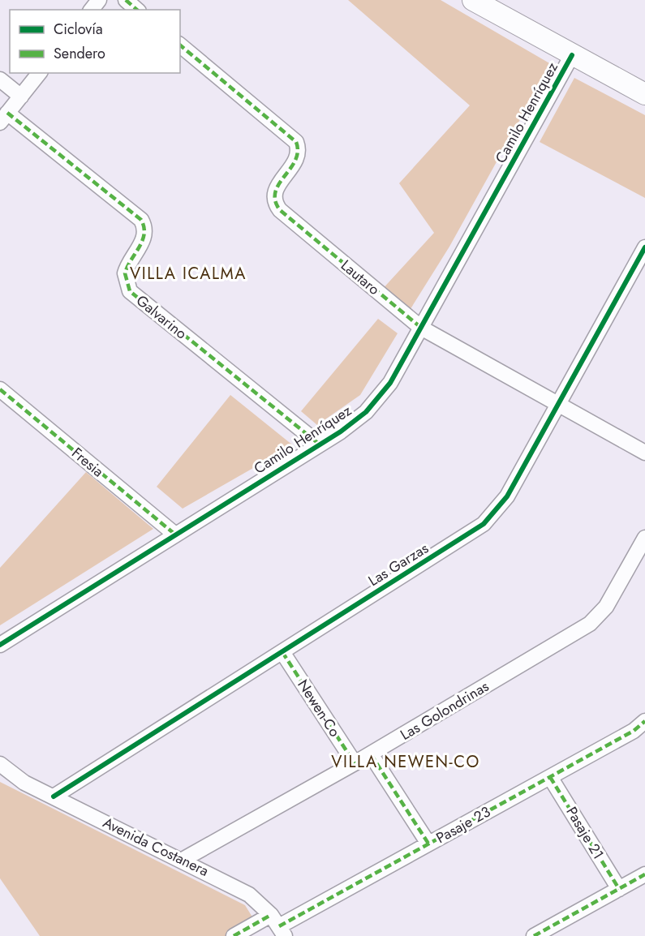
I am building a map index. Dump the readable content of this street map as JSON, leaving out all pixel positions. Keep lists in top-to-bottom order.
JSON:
{
  "streets": {
    "street": [
      "Camilo Henríquez",
      "Lautaro",
      "Galvarino",
      "Fresia",
      "Las Garzas",
      "Newen-Co",
      "Las Golondrinas",
      "Pasaje 23",
      "Pasaje 21",
      "Avenida Costanera"
    ]
  },
  "crossings": [
    ["Camilo Henríquez", "Lautaro"],
    ["Camilo Henríquez", "Galvarino"],
    ["Camilo Henríquez", "Fresia"],
    ["Lautaro", "Las Garzas"],
    ["Las Garzas", "Newen-Co"],
    ["Las Garzas", "Avenida Costanera"],
    ["Newen-Co", "Las Golondrinas"],
    ["Las Golondrinas", "Avenida Costanera"],
    ["Pasaje 23", "Pasaje 21"],
    ["Pasaje 23", "Avenida Costanera"]
  ],
  "districts": ["VILLA ICALMA", "VILLA NEWEN-CO"],
  "legend": ["Ciclovía", "Sendero"]
}
